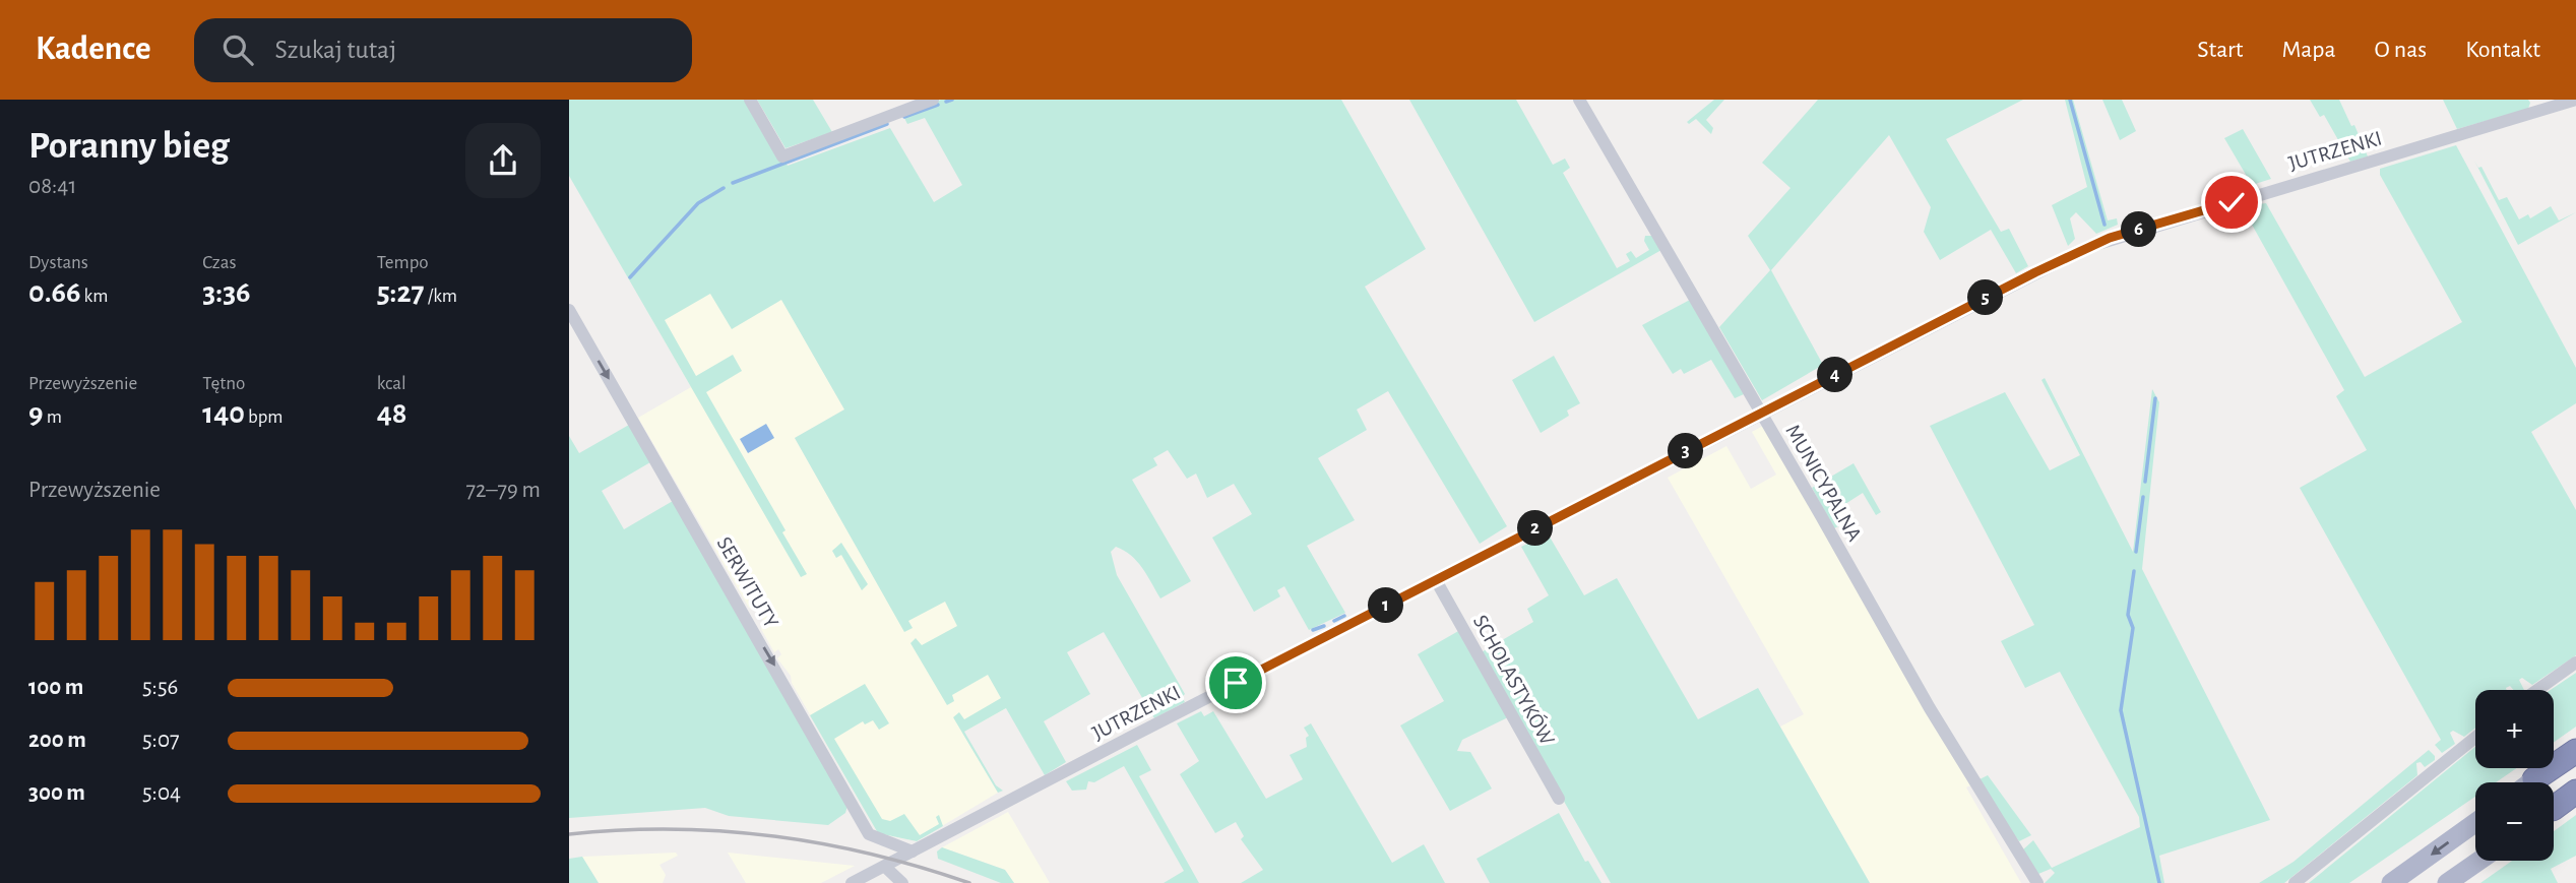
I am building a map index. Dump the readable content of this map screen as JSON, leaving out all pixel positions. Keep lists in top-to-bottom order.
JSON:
{
  "streets": {
    "street": [
      "JUTRZENKI",
      "MUNICYPALNA",
      "SERWITUTY",
      "SCHOLASTYKÓW"
    ]
  },
  "crossings": [
    ["JUTRZENKI", "MUNICYPALNA"],
    ["JUTRZENKI", "SERWITUTY"],
    ["JUTRZENKI", "SCHOLASTYKÓW"]
  ],
  "one_way": ["SERWITUTY"],
  "page": {
    "header": "Kadence",
    "search": "Szukaj tutaj",
    "nav": [
      "Start",
      "Mapa",
      "O nas",
      "Kontakt"
    ],
    "heading": ["Poranny bieg", "08:41"],
    "pins": [
      "6",
      "5",
      "4",
      "3",
      "2",
      "1"
    ],
    "stats": [
      ["Dystans", "0.66 km"],
      ["Czas", "3:36"],
      ["Tempo", "5:27 /km"],
      ["Przewyższenie", "9 m"],
      ["Tętno", "140 bpm"],
      ["kcal", "48"]
    ],
    "chart": ["Przewyższenie", "72–79 m"],
    "list": [
      {
        "name": "100 m",
        "note": "5:56"
      },
      {
        "name": "200 m",
        "note": "5:07"
      },
      {
        "name": "300 m",
        "note": "5:04"
      }
    ],
    "map_buttons": ["+", "−"]
  }
}
